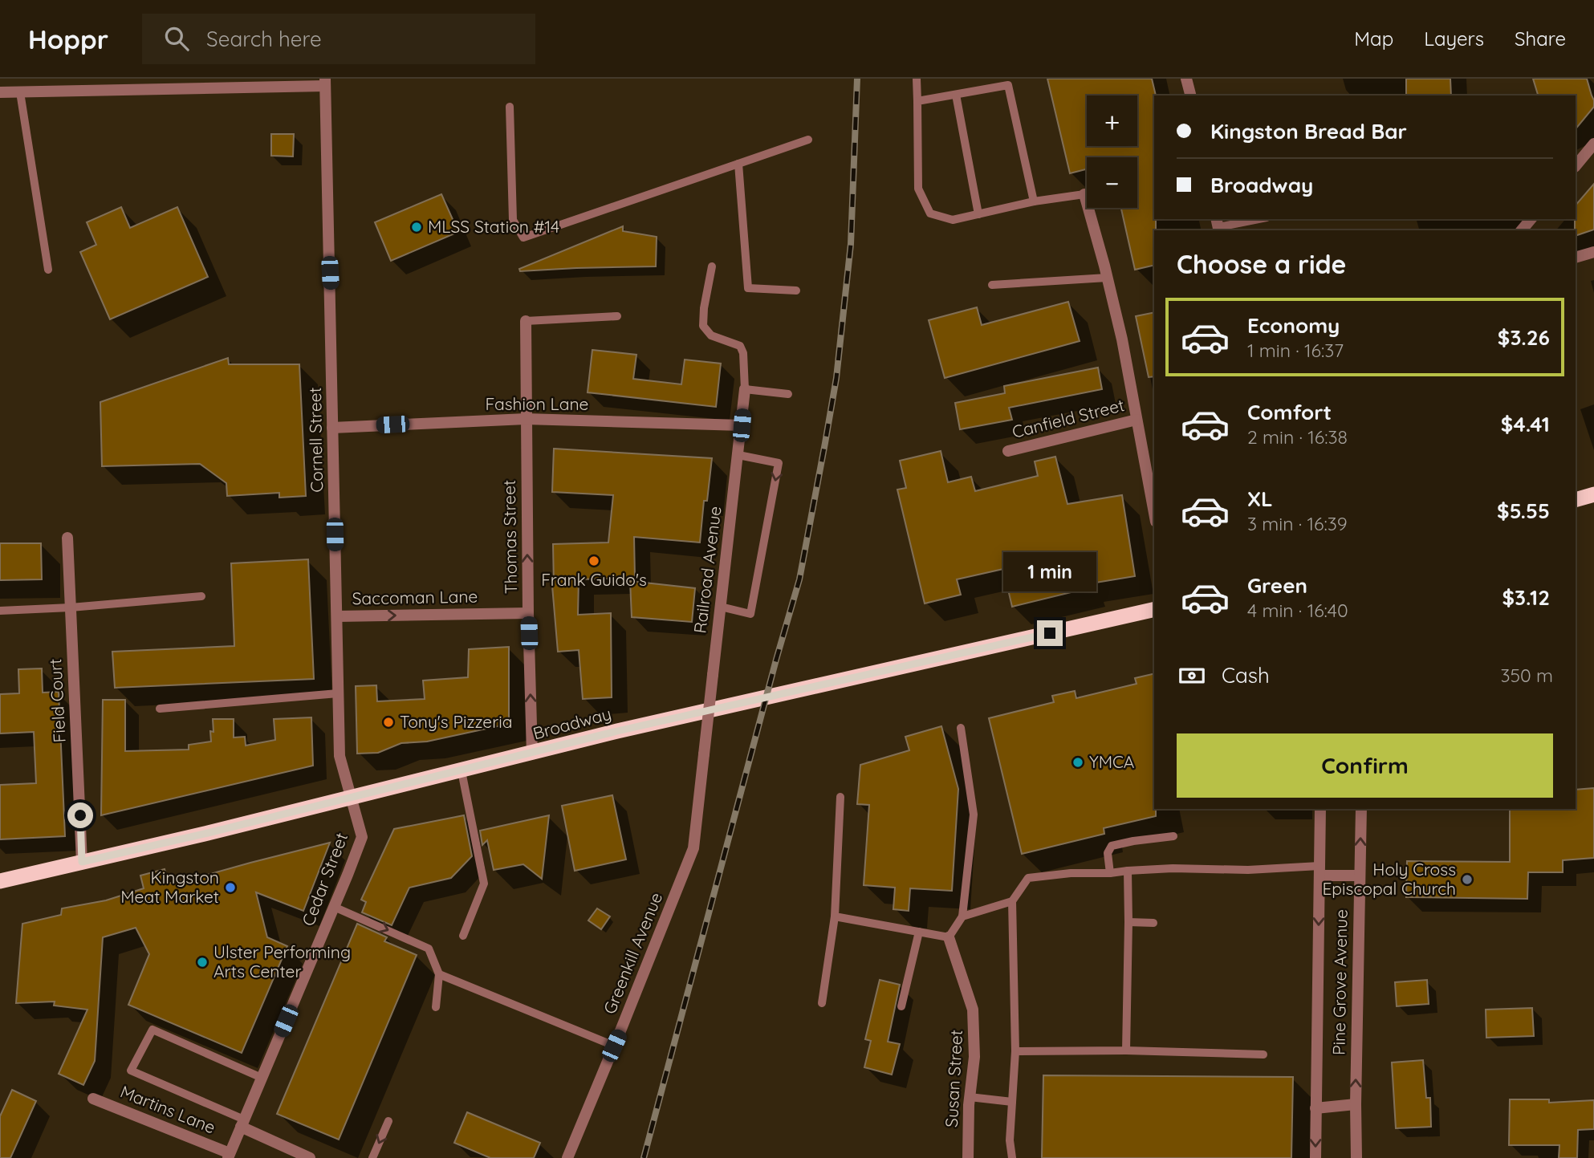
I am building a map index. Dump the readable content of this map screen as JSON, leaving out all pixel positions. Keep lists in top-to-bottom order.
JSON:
{
  "streets": {
    "highway": ["Broadway"],
    "street": [
      "Fashion Lane",
      "Canfield Street",
      "Cornell Street",
      "Thomas Street",
      "Railroad Avenue",
      "Saccoman Lane",
      "Field Court",
      "Cedar Street",
      "Greenkill Avenue",
      "Pine Grove Avenue",
      "Susan Street",
      "Martins Lane"
    ]
  },
  "crossings": [
    ["Fashion Lane", "Cornell Street"],
    ["Fashion Lane", "Thomas Street"],
    ["Fashion Lane", "Railroad Avenue"],
    ["Cornell Street", "Saccoman Lane"],
    ["Cornell Street", "Broadway"],
    ["Cornell Street", "Cedar Street"],
    ["Thomas Street", "Saccoman Lane"],
    ["Thomas Street", "Broadway"],
    ["Railroad Avenue", "Greenkill Avenue"],
    ["Field Court", "Broadway"],
    ["Broadway", "Cedar Street"],
    ["Cedar Street", "Martins Lane"]
  ],
  "one_way": ["Thomas Street", "Saccoman Lane"],
  "places": [
    "MLSS Station #14",
    "Frank Guido's",
    "Tony's Pizzeria",
    "YMCA",
    "Holy Cross Episcopal Church",
    "Kingston Meat Market",
    "Ulster Performing Arts Center"
  ],
  "page": {
    "header": "Hoppr",
    "search": "Search here",
    "nav": ["Map", "Layers", "Share"],
    "map_buttons": ["+", "−"],
    "banner": ["Kingston Bread Bar", "Broadway"],
    "heading": "Choose a ride",
    "list": [
      {
        "name": "Economy",
        "note": "1 min · 16:37",
        "value": "$3.26"
      },
      {
        "name": "Comfort",
        "note": "2 min · 16:38",
        "value": "$4.41"
      },
      {
        "name": "XL",
        "note": "3 min · 16:39",
        "value": "$5.55"
      },
      {
        "name": "Green",
        "note": "4 min · 16:40",
        "value": "$3.12"
      }
    ],
    "bubble": "1 min",
    "pay": ["Cash", "350 m"],
    "buttons": "Confirm"
  }
}
